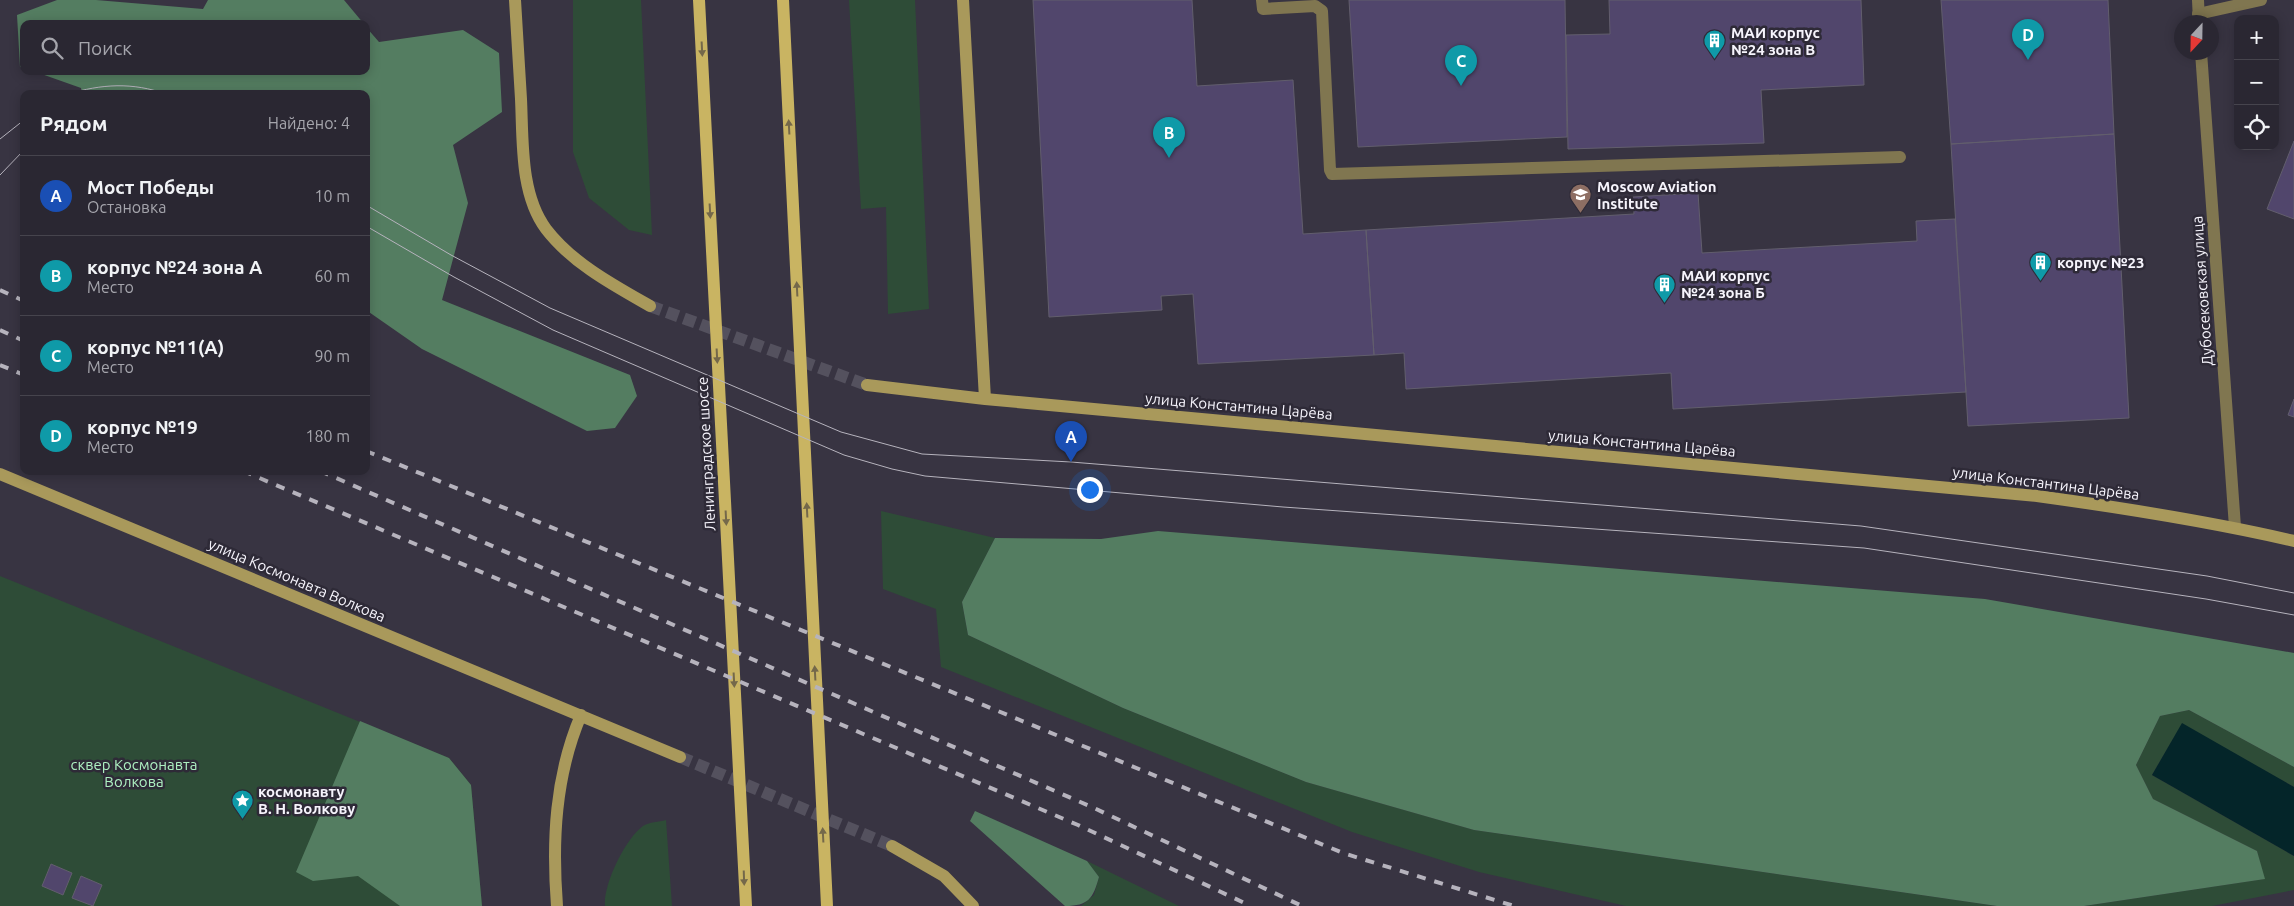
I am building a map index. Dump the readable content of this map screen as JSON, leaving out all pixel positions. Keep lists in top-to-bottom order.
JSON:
{
  "streets": {
    "main road": ["Ленинградское шоссе"],
    "street": ["Дубосековская улица", "улица Константина Царёва", "улица Космонавта Волкова"]
  },
  "crossings": [
    ["Дубосековская улица", "улица Константина Царёва"]
  ],
  "parks": ["сквер Космонавта Волкова"],
  "places": {
    "building": ["МАИ корпус №24 зона В", "корпус №23", "МАИ корпус №24 зона Б"],
    "school or university": ["Moscow Aviation Institute"],
    "place": ["космонавту В. Н. Волкову"]
  },
  "north": "bottom",
  "page": {
    "map_buttons": ["+", "−"],
    "pins": [
      "D",
      "C",
      "B",
      "A"
    ],
    "search": "Поиск",
    "heading": ["Рядом", "Найдено: 4"],
    "list": [
      {
        "mark": "A",
        "name": "Мост Победы",
        "note": "Остановка",
        "value": "10 m"
      },
      {
        "mark": "B",
        "name": "корпус №24 зона А",
        "note": "Место",
        "value": "60 m"
      },
      {
        "mark": "C",
        "name": "корпус №11(А)",
        "note": "Место",
        "value": "90 m"
      },
      {
        "mark": "D",
        "name": "корпус №19",
        "note": "Место",
        "value": "180 m"
      }
    ]
  }
}
